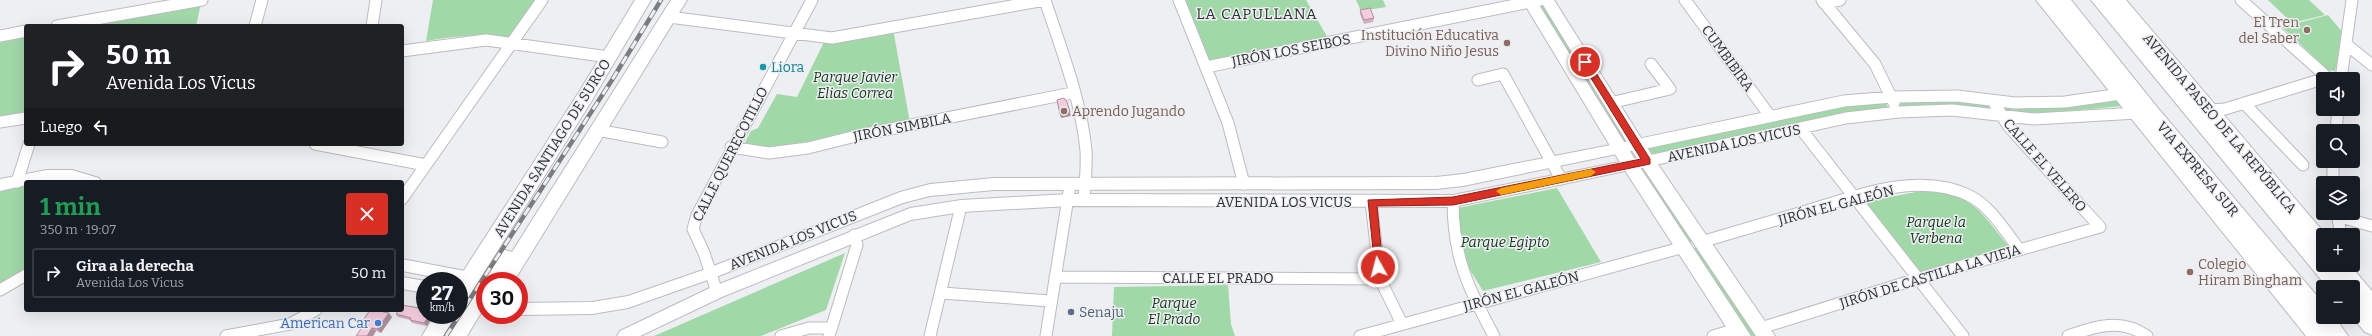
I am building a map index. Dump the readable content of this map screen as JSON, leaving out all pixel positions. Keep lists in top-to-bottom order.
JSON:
{
  "streets": {
    "highway": ["VIA EXPRESA SUR"],
    "main road": ["AVENIDA PASEO DE LA REPÚBLICA", "AVENIDA SANTIAGO DE SURCO"],
    "street": [
      "JIRÓN LOS SEIBOS",
      "CUMBIBIRA",
      "JIRÓN SIMBILA",
      "AVENIDA LOS VICUS",
      "CALLE QUERECOTILLO",
      "CALLE EL VELERO",
      "JIRÓN EL GALEÓN",
      "JIRÓN DE CASTILLA LA VIEJA",
      "CALLE EL PRADO"
    ]
  },
  "crossings": [
    ["CUMBIBIRA", "AVENIDA LOS VICUS"],
    ["JIRÓN SIMBILA", "CALLE QUERECOTILLO"],
    ["AVENIDA LOS VICUS", "CALLE QUERECOTILLO"],
    ["AVENIDA LOS VICUS", "CALLE EL VELERO"],
    ["CALLE EL VELERO", "JIRÓN DE CASTILLA LA VIEJA"],
    ["JIRÓN EL GALEÓN", "JIRÓN DE CASTILLA LA VIEJA"]
  ],
  "districts": ["LA CAPULLANA"],
  "parks": [
    "Parque Javier Elias Correa",
    "Parque la Verbena",
    "Parque Egipto",
    "Parque El Prado"
  ],
  "places": [
    "El Tren del Saber",
    "Institución Educativa Divino Niño Jesus",
    "Liora",
    "Aprendo Jugando",
    "Colegio Hiram Bingham",
    "Senaju",
    "American Car"
  ],
  "page": {
    "turn": ["50 m", "Avenida Los Vicus"],
    "map_buttons": ["+", "−"],
    "then": "Luego",
    "heading": ["1 min", "350 m · 19:07"],
    "list": [
      {
        "name": "Gira a la derecha",
        "note": "Avenida Los Vicus",
        "value": "50 m"
      }
    ],
    "speed": "27 km/h",
    "limit": "30"
  }
}
